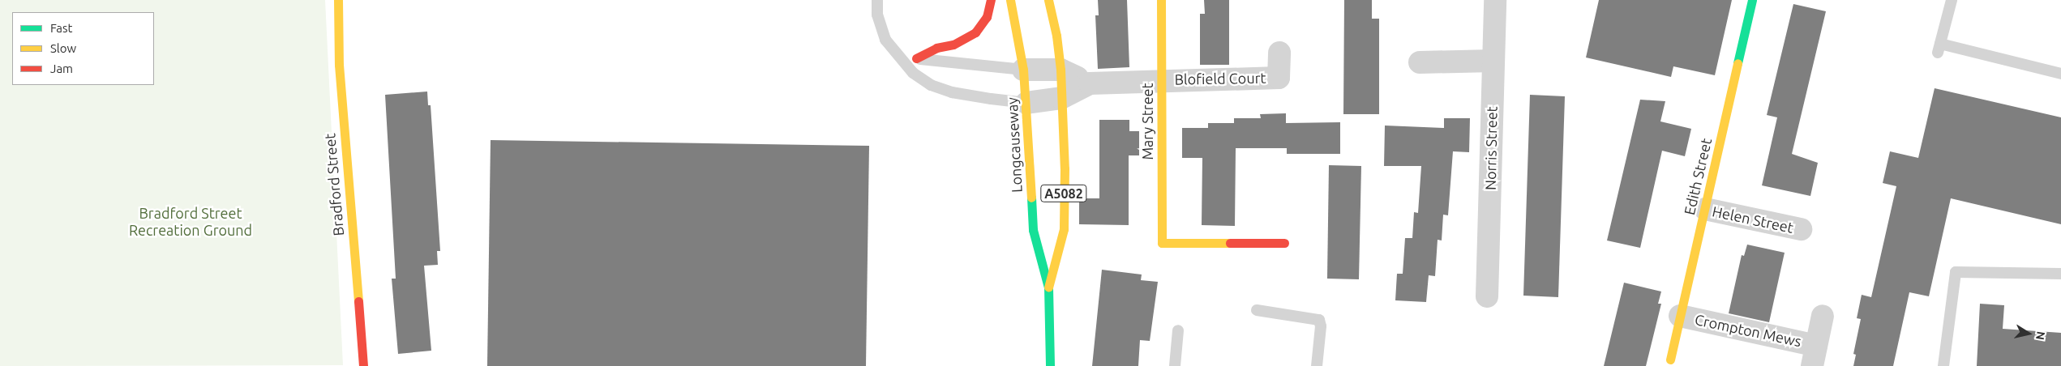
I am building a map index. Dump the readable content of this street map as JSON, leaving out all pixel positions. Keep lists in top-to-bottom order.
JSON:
{
  "streets": {
    "street": [
      "Blofield Court",
      "Mary Street",
      "Longcauseway",
      "Norris Street",
      "Edith Street",
      "Bradford Street",
      "A5082",
      "Helen Street",
      "Crompton Mews"
    ]
  },
  "crossings": [
    ["Blofield Court", "Mary Street"],
    ["Edith Street", "Helen Street"],
    ["Edith Street", "Crompton Mews"]
  ],
  "parks": ["Bradford Street Recreation Ground"],
  "legend": ["Fast", "Slow", "Jam"],
  "north": "right"
}
